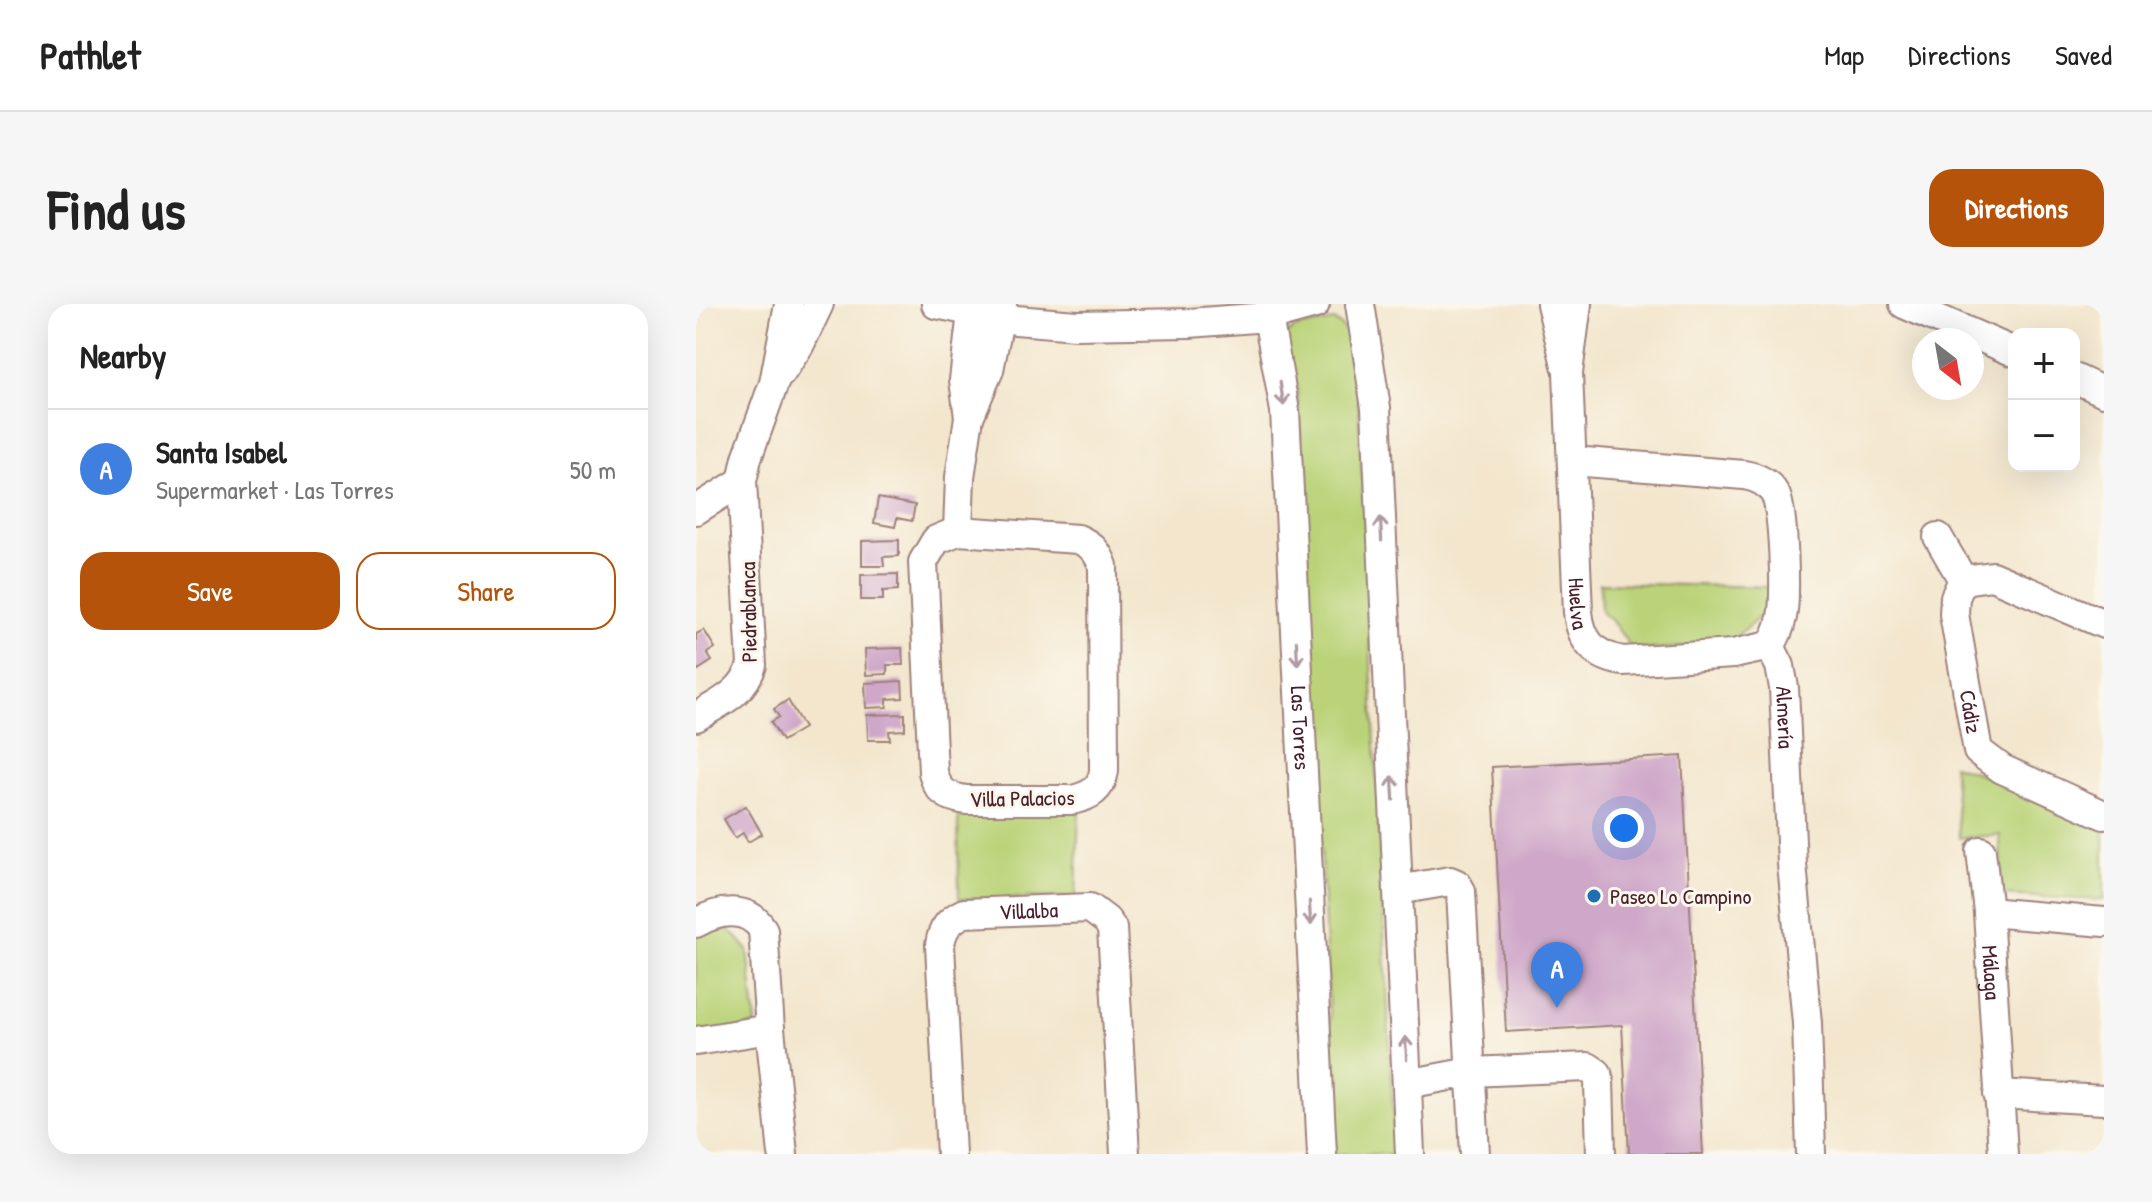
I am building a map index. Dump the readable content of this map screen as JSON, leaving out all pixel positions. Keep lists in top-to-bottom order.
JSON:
{
  "streets": {
    "street": [
      "Huelva",
      "Piedrablanca",
      "Cádiz",
      "Almería",
      "Las Torres",
      "Villa Palacios",
      "Villalba",
      "Málaga"
    ]
  },
  "crossings": [
    ["Huelva", "Almería"]
  ],
  "places": ["Paseo Lo Campino"],
  "north": "bottom right",
  "page": {
    "header": "Pathlet",
    "nav": ["Map", "Directions", "Saved"],
    "buttons": [
      "Directions",
      ["Save", "Share"]
    ],
    "title": "Find us",
    "heading": "Nearby",
    "map_buttons": ["+", "−"],
    "list": [
      {
        "mark": "A",
        "name": "Santa Isabel",
        "note": "Supermarket · Las Torres",
        "value": "50 m"
      }
    ],
    "pins": "A"
  }
}
